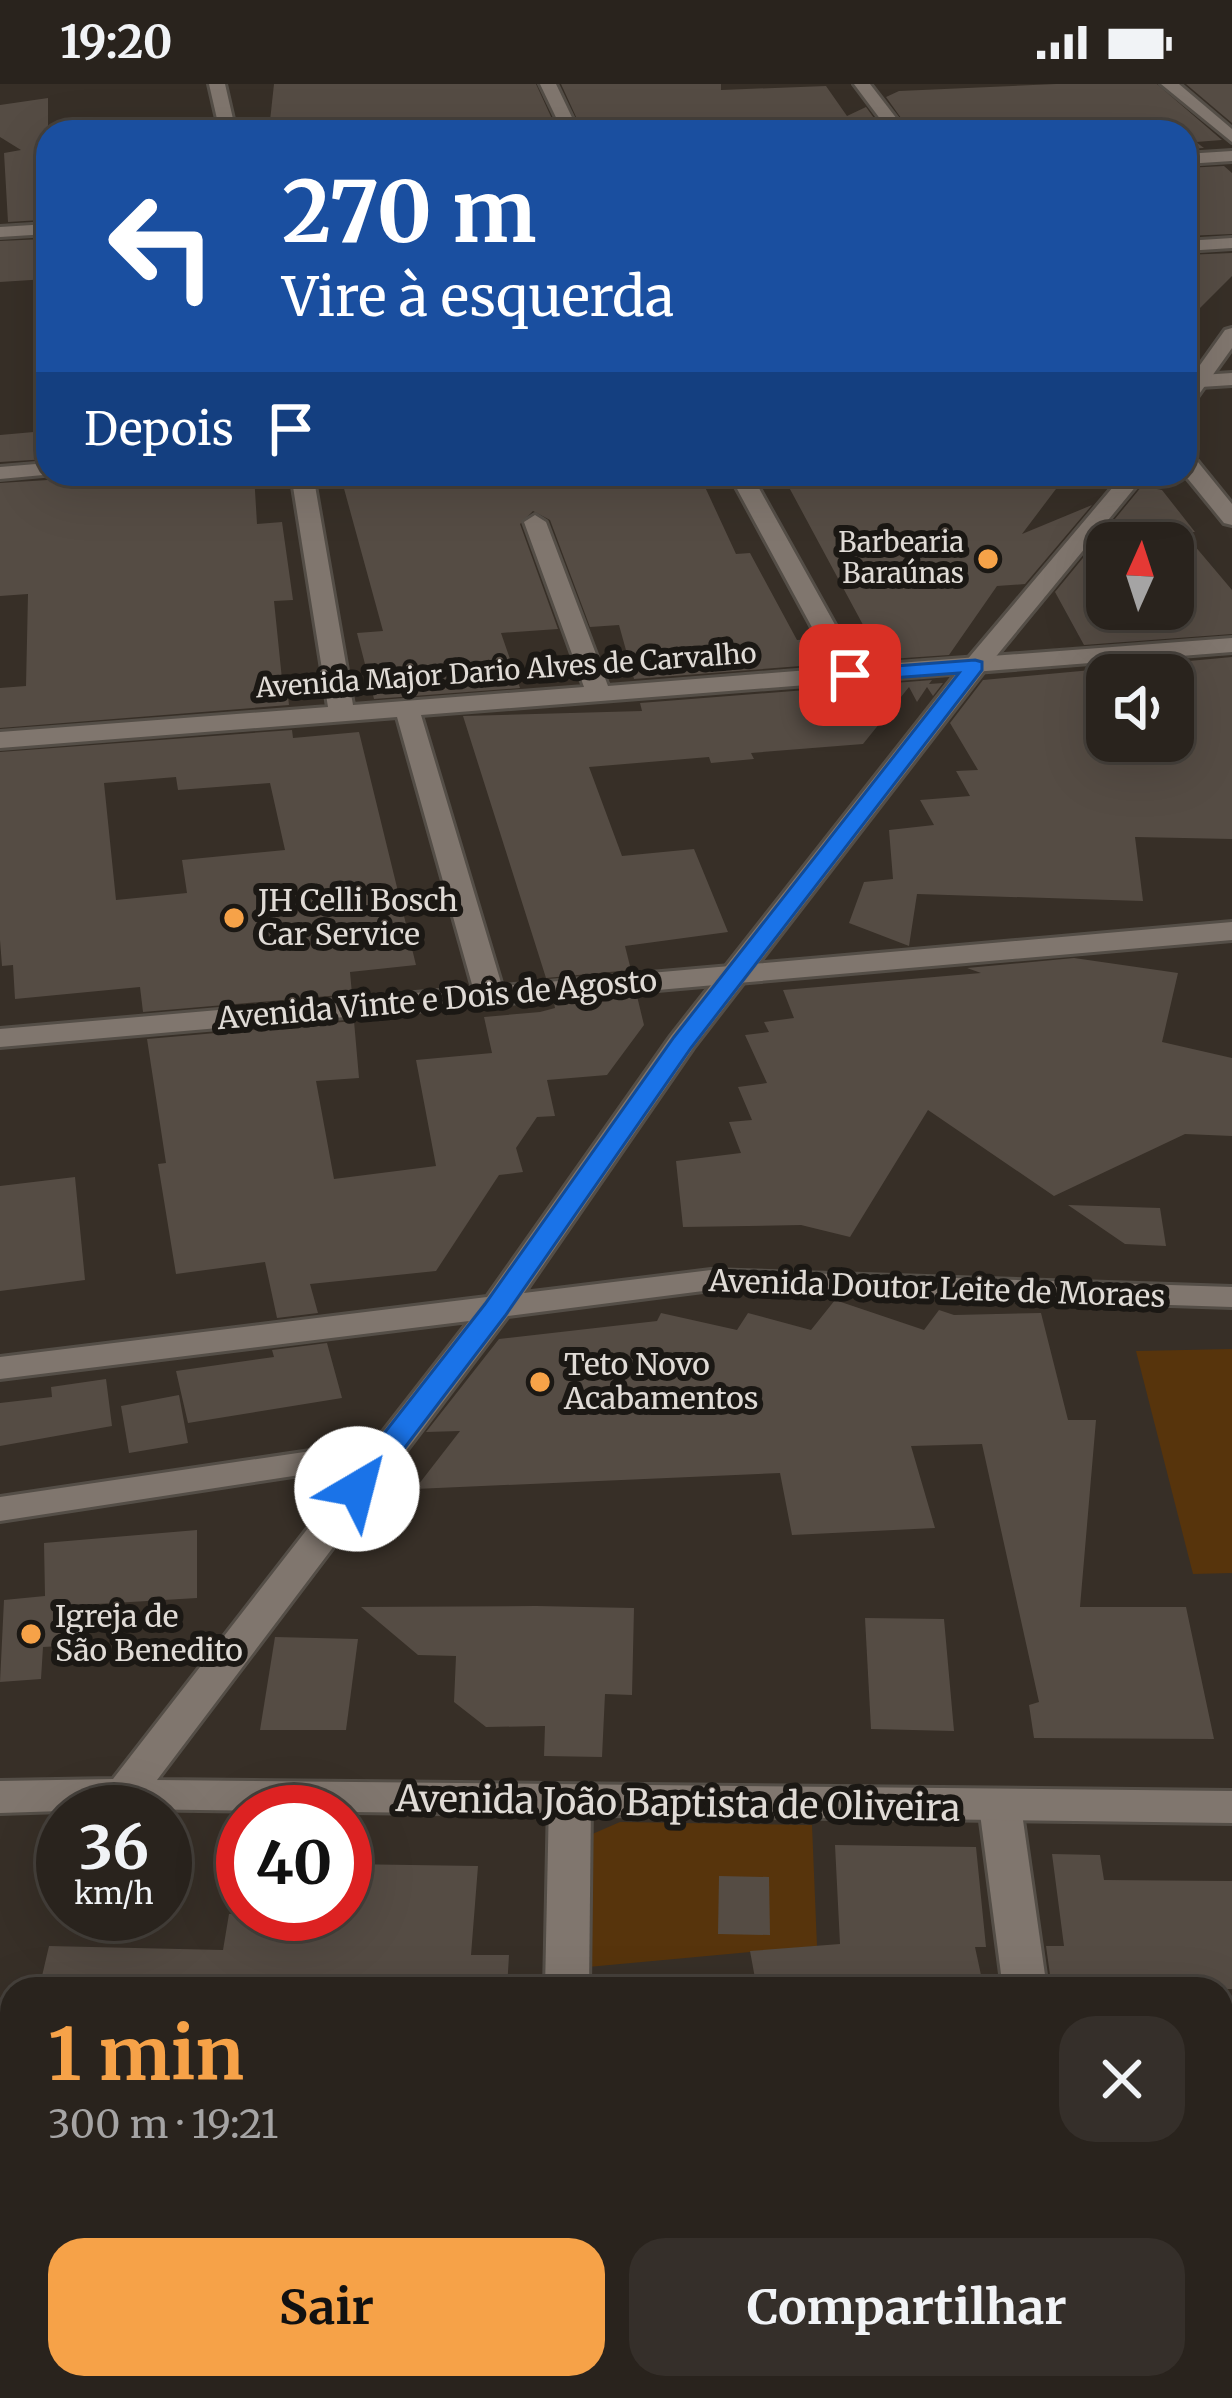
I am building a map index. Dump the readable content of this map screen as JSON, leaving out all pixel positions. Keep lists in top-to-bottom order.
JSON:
{
  "streets": {
    "street": [
      "Avenida Major Dario Alves de Carvalho",
      "Avenida Vinte e Dois de Agosto",
      "Avenida Doutor Leite de Moraes",
      "Avenida João Baptista de Oliveira"
    ]
  },
  "places": [
    "Barbearia Baraúnas",
    "JH Celli Bosch Car Service",
    "Teto Novo Acabamentos",
    "Igreja de São Benedito"
  ],
  "north": "top",
  "page": {
    "status": "19:20",
    "turn": ["270 m", "Vire à esquerda"],
    "then": "Depois",
    "speed": "36 km/h",
    "limit": "40",
    "heading": ["1 min", "300 m · 19:21"],
    "buttons": ["Sair", "Compartilhar"]
  }
}
